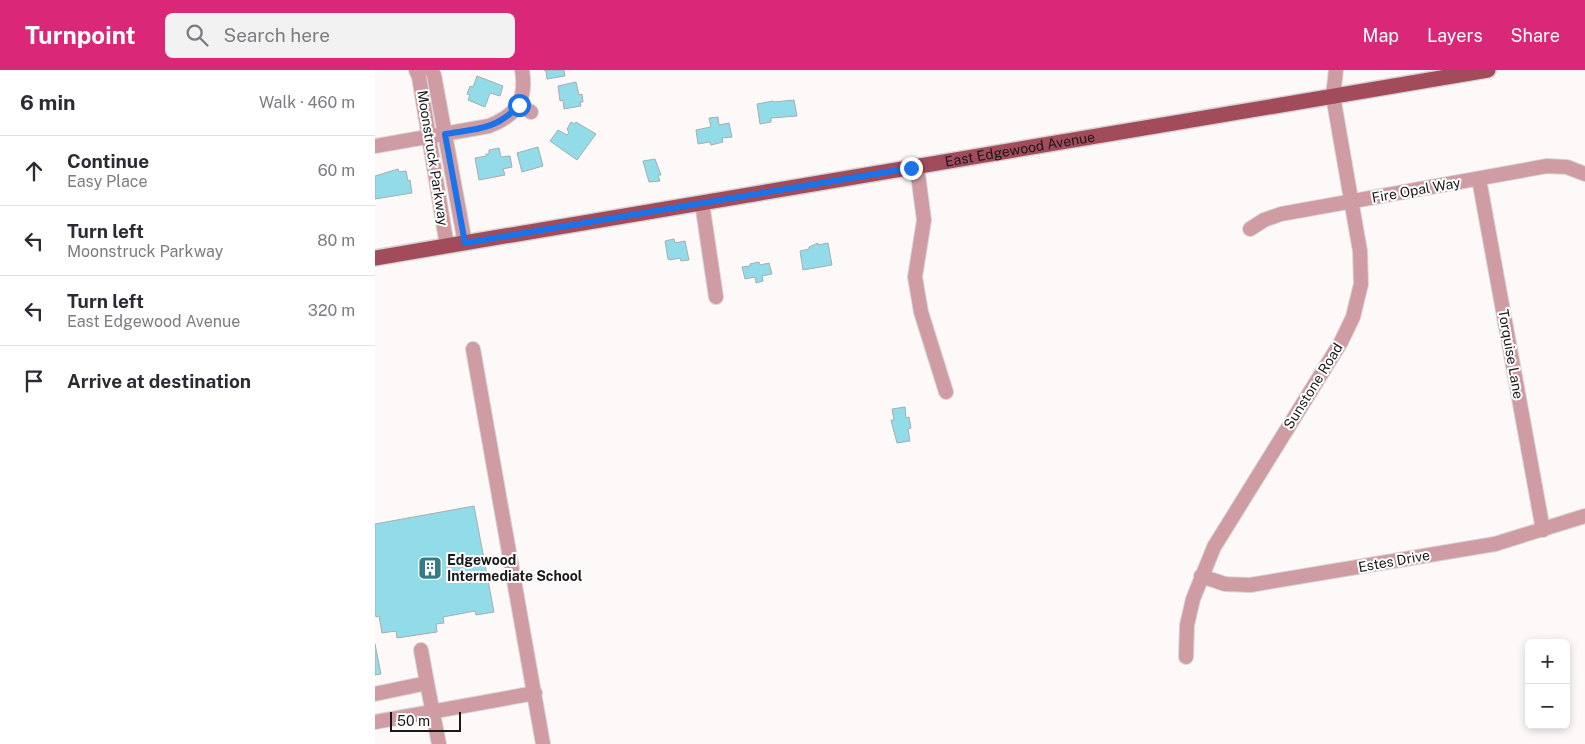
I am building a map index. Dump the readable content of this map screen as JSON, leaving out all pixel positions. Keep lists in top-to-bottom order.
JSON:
{
  "streets": {
    "main road": ["East Edgewood Avenue"],
    "street": [
      "Moonstruck Parkway",
      "Fire Opal Way",
      "Torquise Lane",
      "Sunstone Road",
      "Estes Drive"
    ]
  },
  "crossings": [
    ["East Edgewood Avenue", "Moonstruck Parkway"],
    ["East Edgewood Avenue", "Sunstone Road"],
    ["Fire Opal Way", "Torquise Lane"],
    ["Fire Opal Way", "Sunstone Road"],
    ["Torquise Lane", "Estes Drive"],
    ["Sunstone Road", "Estes Drive"]
  ],
  "places": {
    "building": ["Edgewood Intermediate School"]
  },
  "scale_bar": "50 m",
  "page": {
    "header": "Turnpoint",
    "search": "Search here",
    "nav": ["Map", "Layers", "Share"],
    "heading": ["6 min", "Walk · 460 m"],
    "list": [
      ["Continue", "Easy Place", "60 m"],
      ["Turn left", "Moonstruck Parkway", "80 m"],
      ["Turn left", "East Edgewood Avenue", "320 m"],
      "Arrive at destination"
    ],
    "map_buttons": ["+", "−"],
    "scale": "50 m"
  }
}
